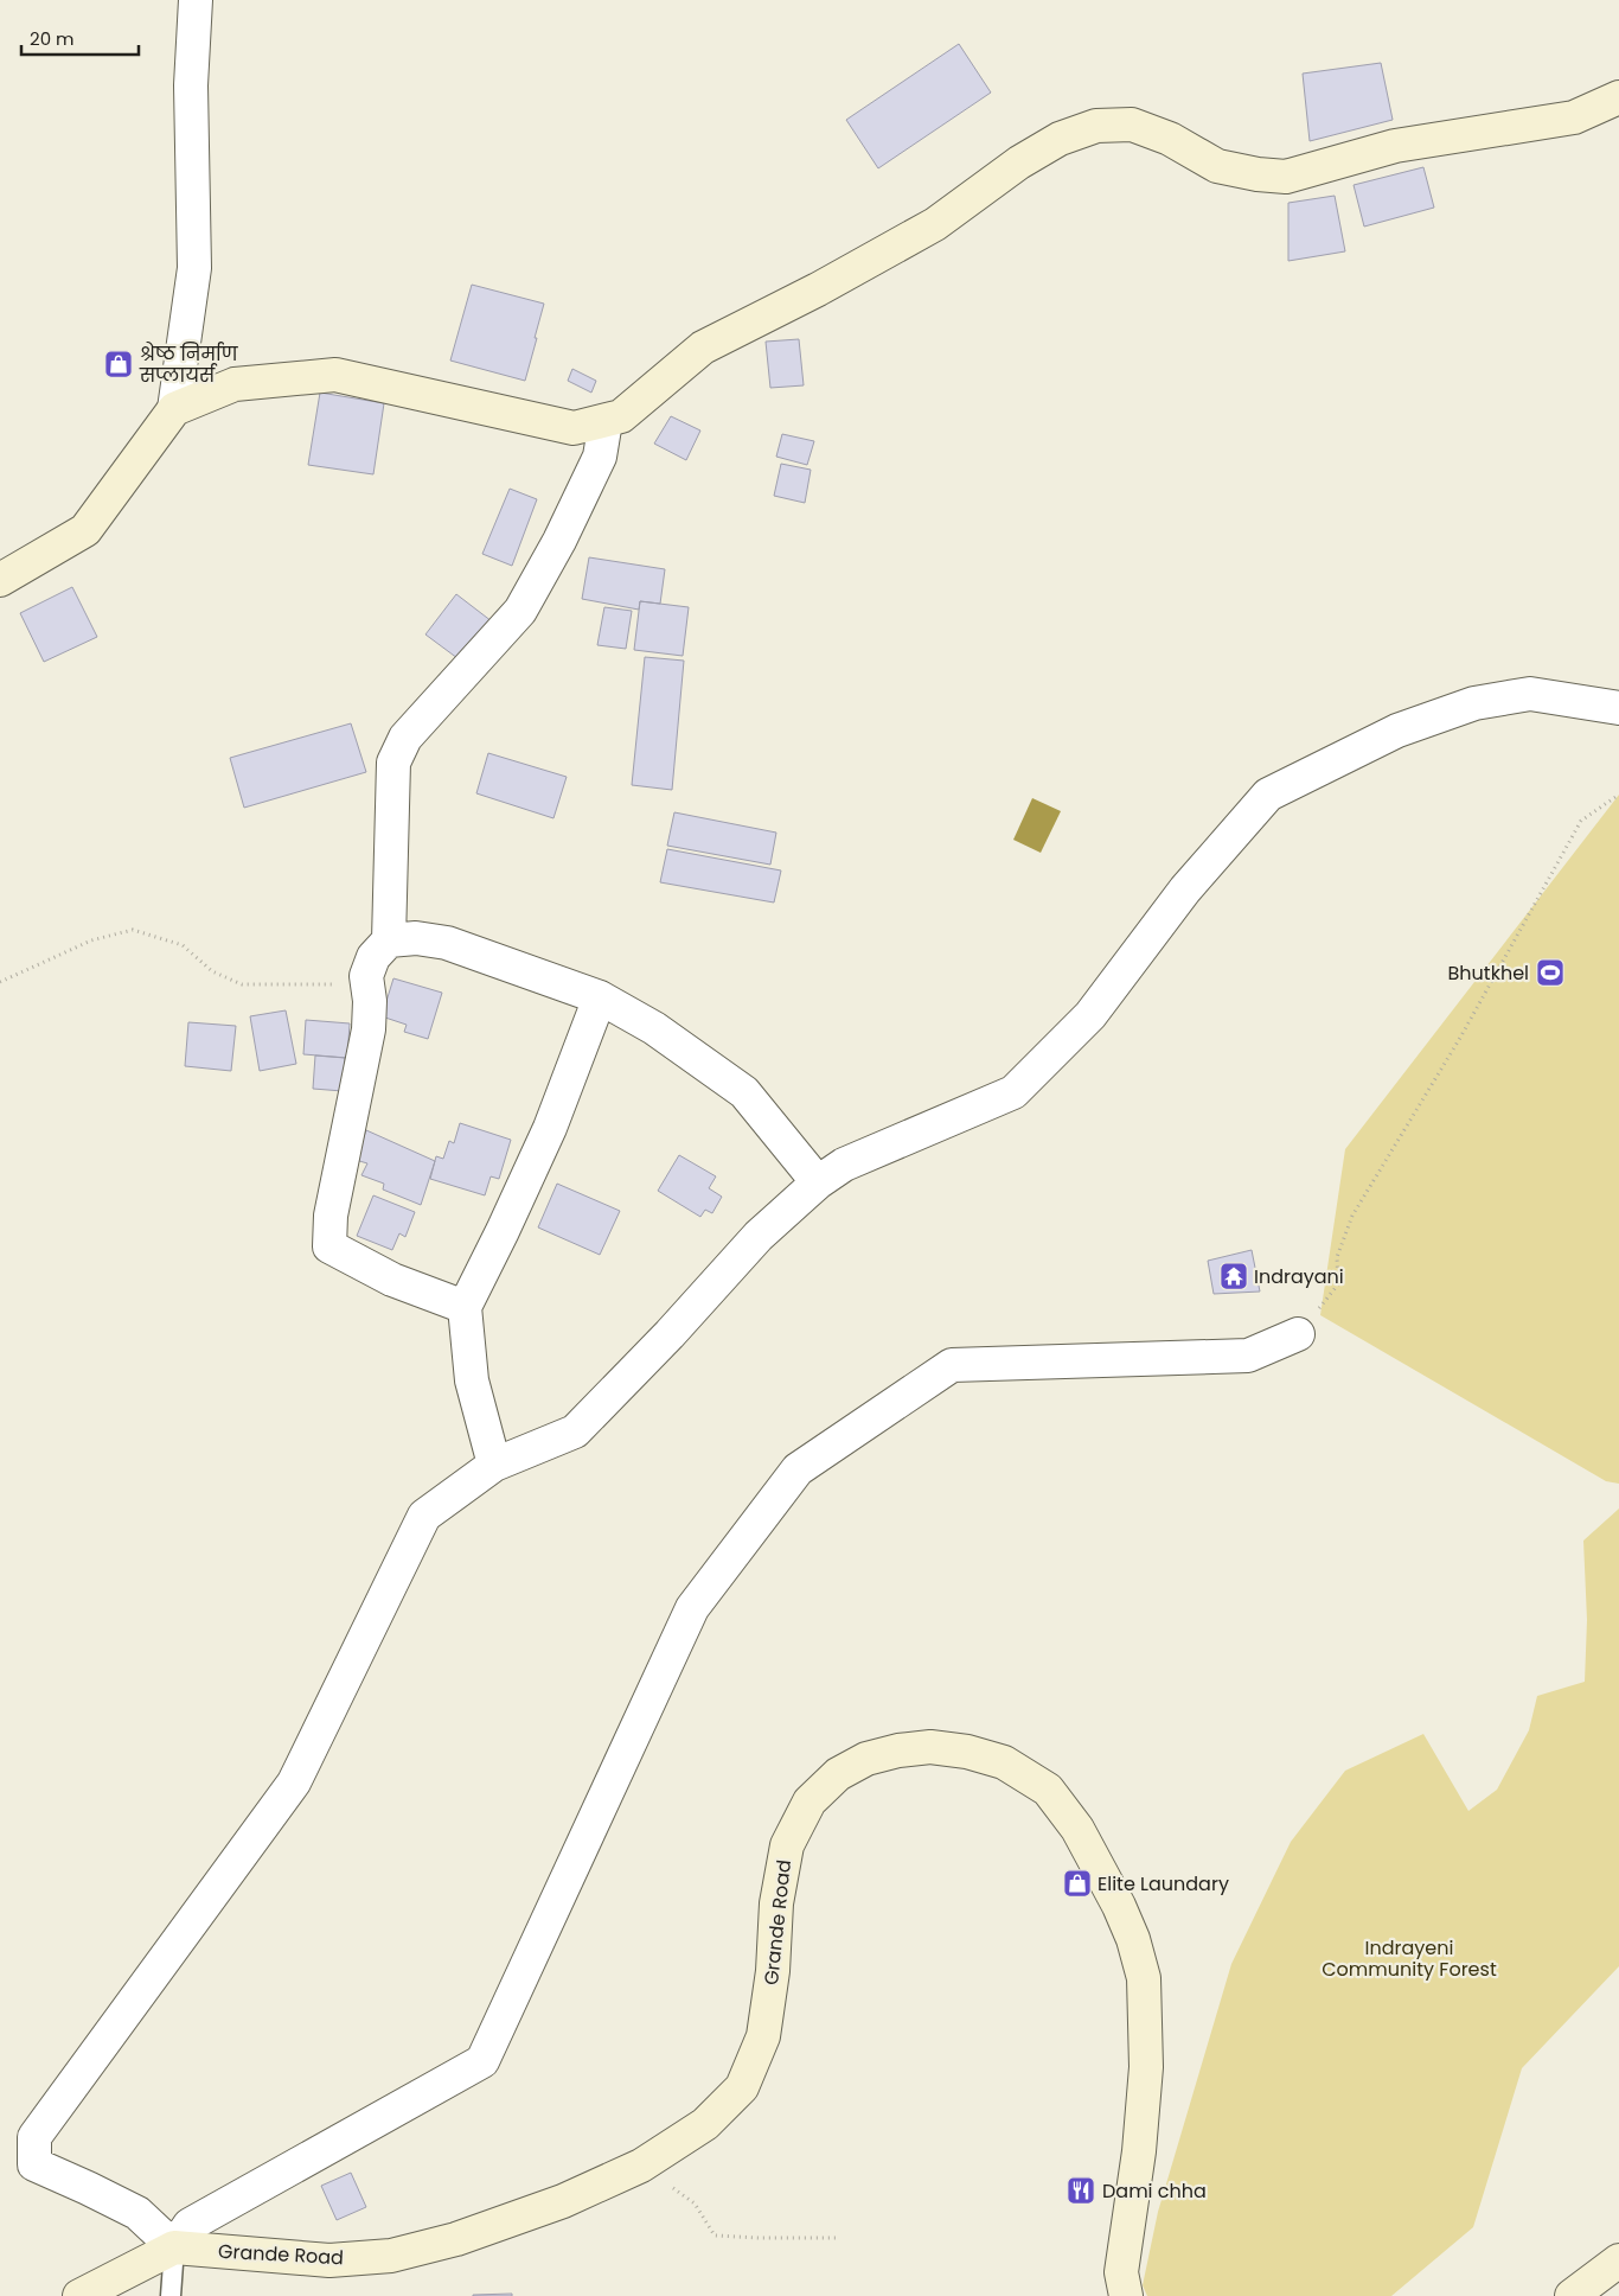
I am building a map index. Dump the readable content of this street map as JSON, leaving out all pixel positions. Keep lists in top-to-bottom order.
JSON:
{
  "streets": {
    "street": ["Grande Road"]
  },
  "parks": ["Indrayeni Community Forest"],
  "places": {
    "shop": ["श्रेष्ठ निर्माण सप्लायर्स", "Elite Laundary"],
    "sports": ["Bhutkhel"],
    "temple": ["Indrayani"],
    "restaurant": ["Dami chha"]
  },
  "scale_bar": "20 m"
}
